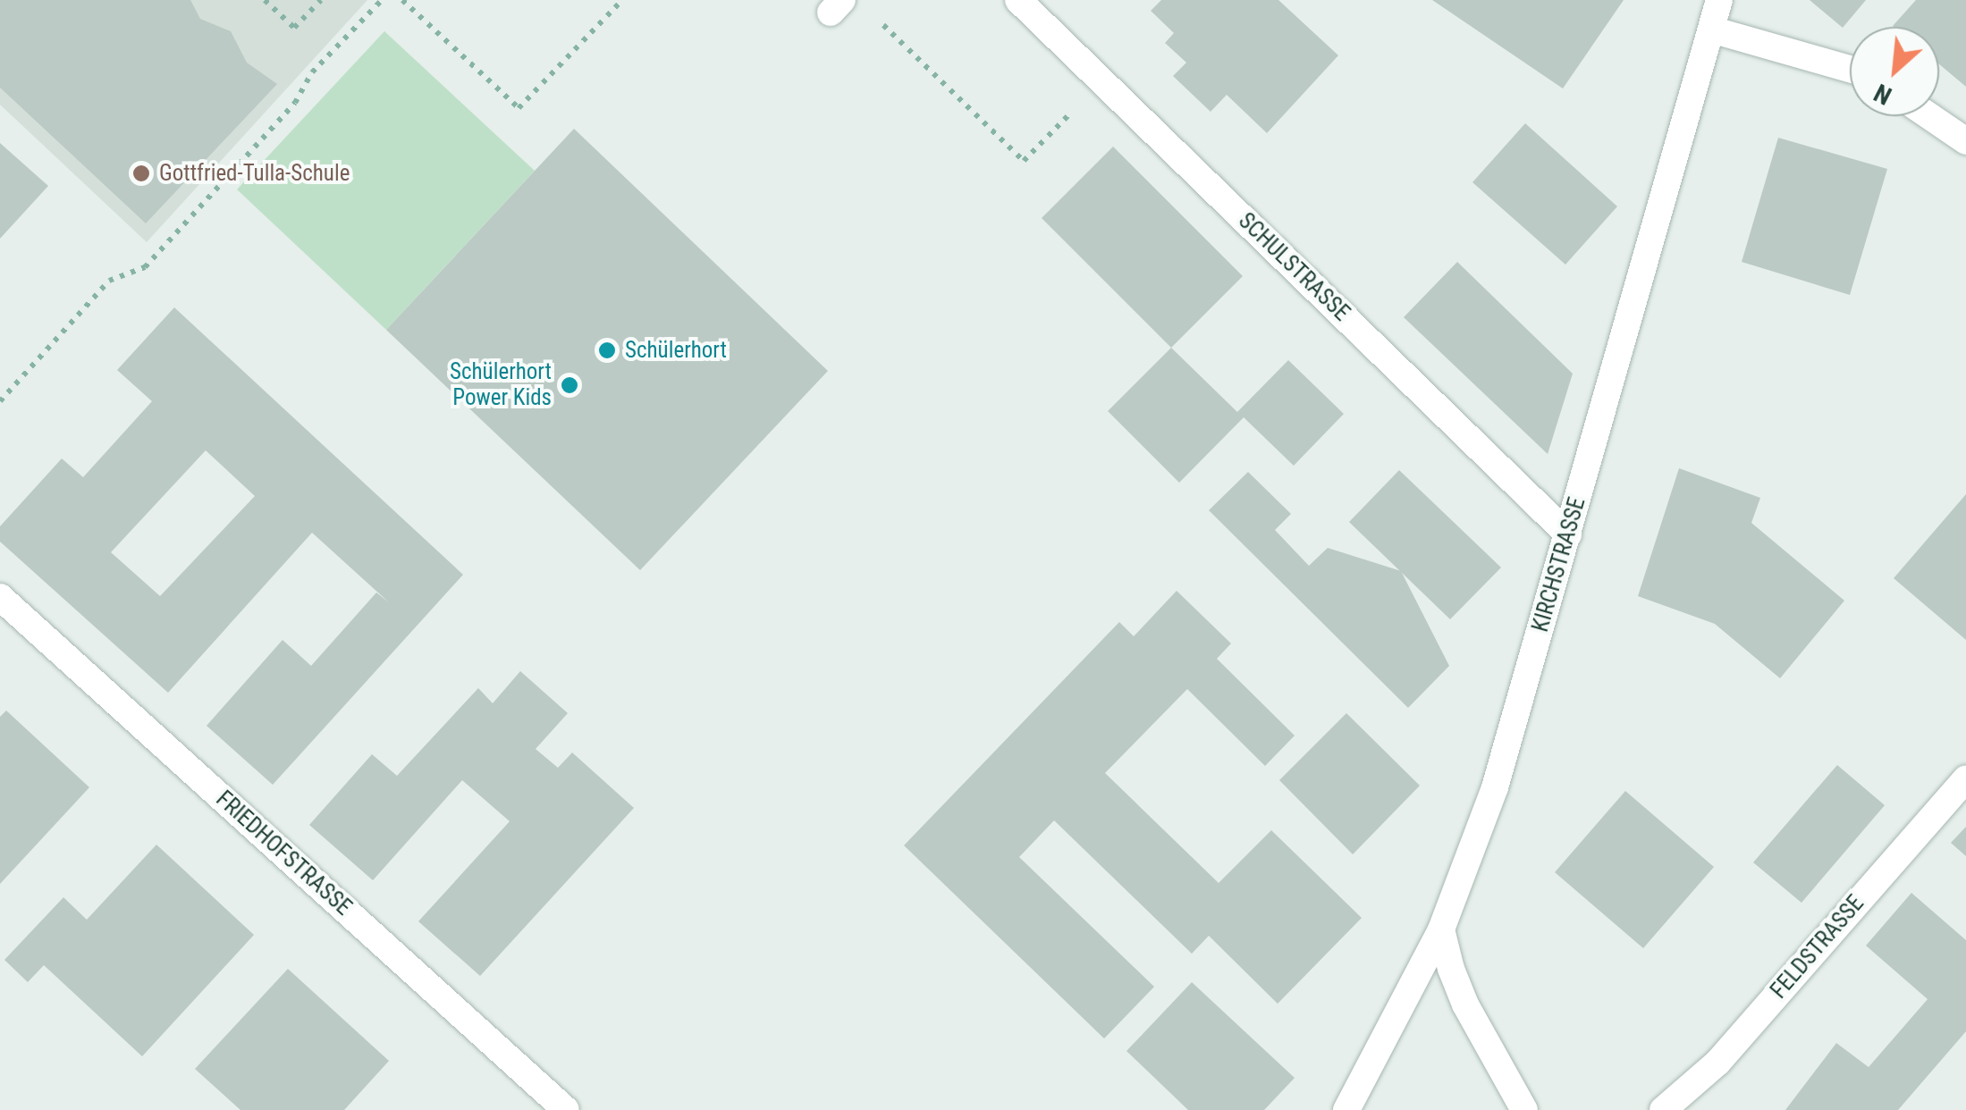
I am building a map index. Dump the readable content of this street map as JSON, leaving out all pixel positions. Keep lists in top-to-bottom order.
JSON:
{
  "streets": {
    "street": [
      "SCHULSTRASSE",
      "KIRCHSTRASSE",
      "FRIEDHOFSTRASSE",
      "FELDSTRASSE"
    ]
  },
  "crossings": [
    ["SCHULSTRASSE", "KIRCHSTRASSE"]
  ],
  "places": ["Gottfried-Tulla-Schule", "Schülerhort", "Schülerhort Power Kids"],
  "north": "bottom left"
}
